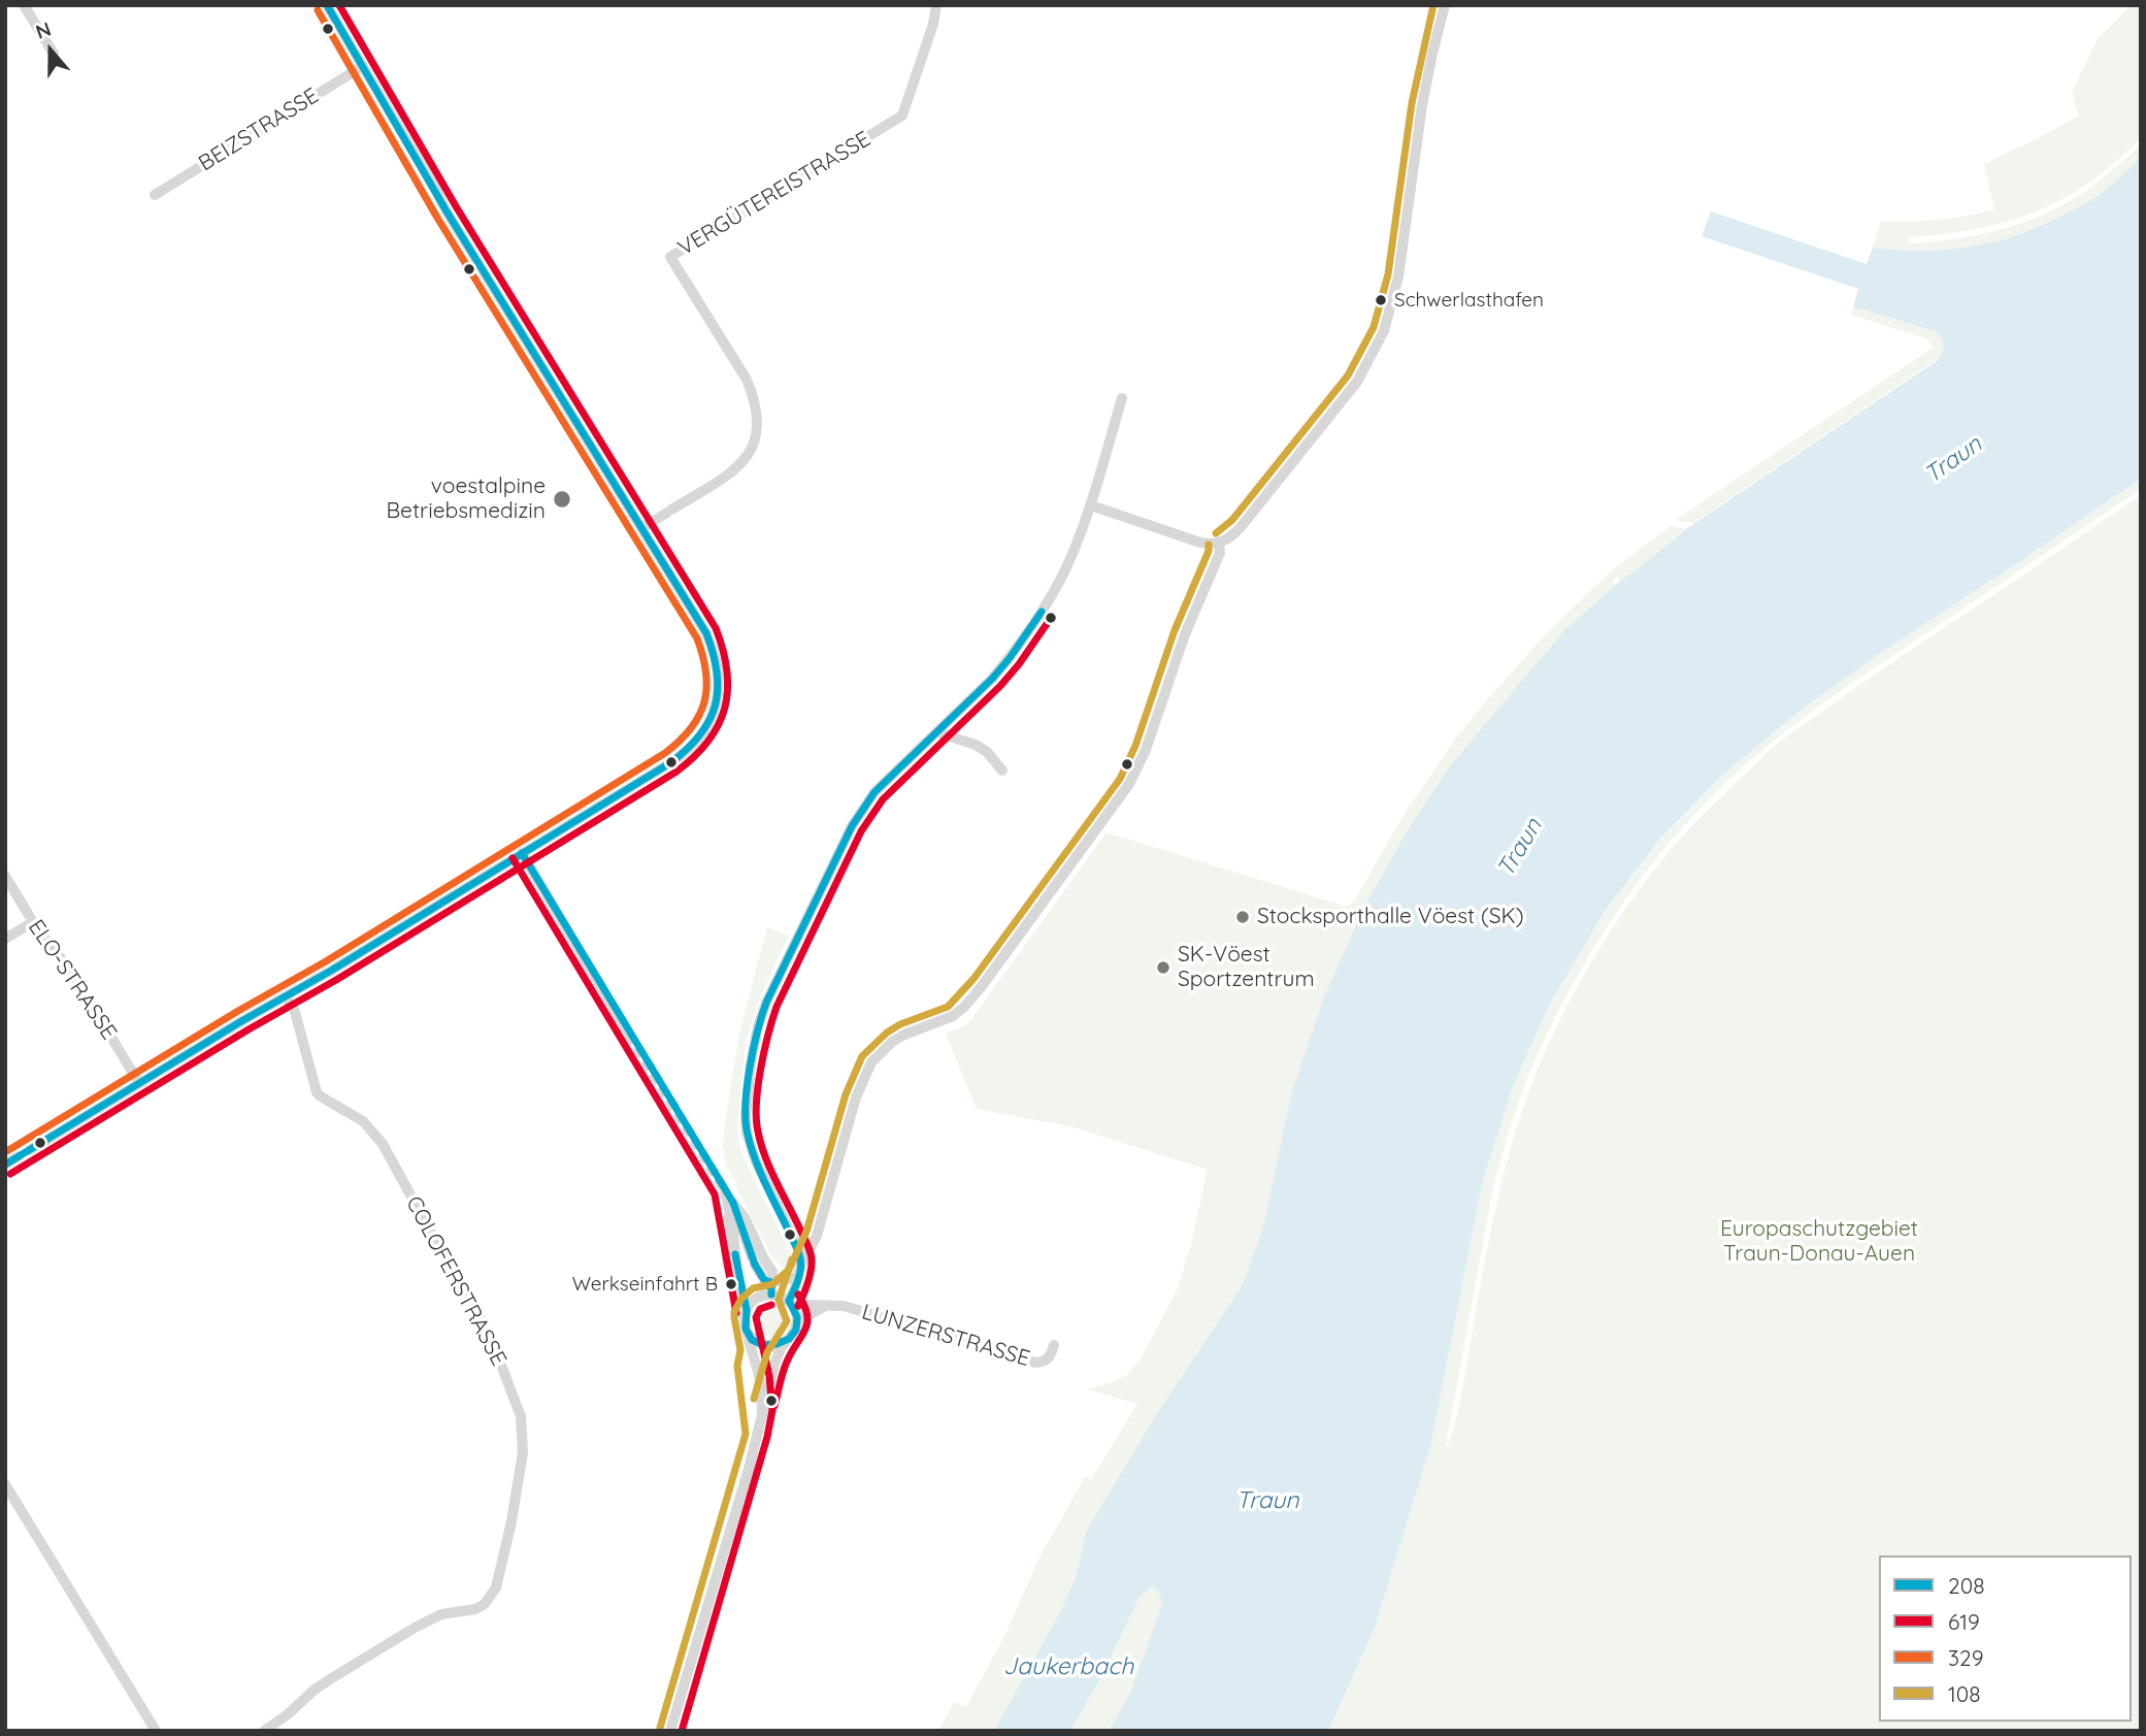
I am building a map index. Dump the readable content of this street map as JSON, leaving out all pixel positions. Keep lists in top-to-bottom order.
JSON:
{
  "streets": {
    "street": [
      "BEIZSTRASSE",
      "VERGÜTEREISTRASSE",
      "ELO-STRASSE",
      "COLOFERSTRASSE",
      "LUNZERSTRASSE"
    ]
  },
  "water": ["Traun", "Jaukerbach"],
  "parks": ["Europaschutzgebiet Traun-Donau-Auen"],
  "places": [
    "Schwerlasthafen",
    "voestalpine Betriebsmedizin",
    "Stocksporthalle Vöest (SK)",
    "SK-Vöest Sportzentrum",
    "Werkseinfahrt B"
  ],
  "lines": [
    "transit line 208",
    "transit line 619",
    "transit line 108",
    "transit line 329"
  ],
  "legend": [
    "208",
    "619",
    "329",
    "108"
  ],
  "north": "top"
}
